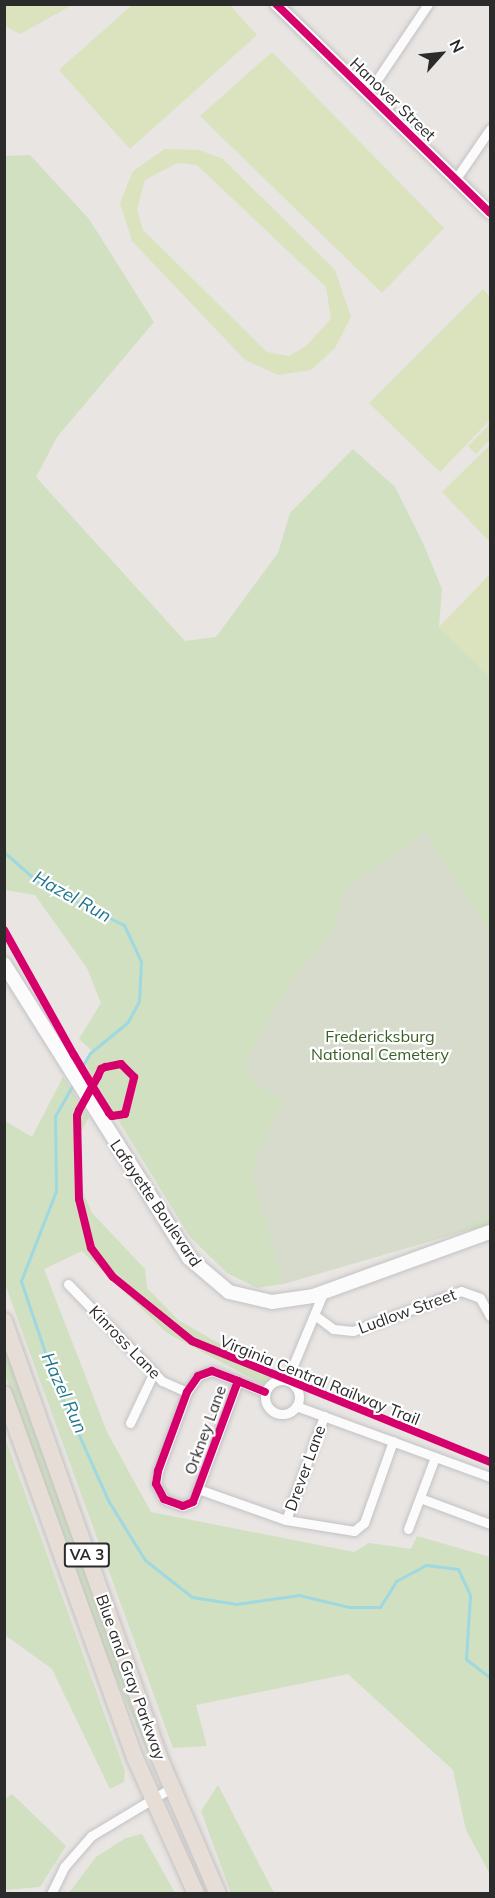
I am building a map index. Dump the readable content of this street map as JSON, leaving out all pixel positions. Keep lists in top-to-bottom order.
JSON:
{
  "streets": {
    "highway": ["VA 3", "Blue and Gray Parkway"],
    "main road": ["Lafayette Boulevard"],
    "street": [
      "Hanover Street",
      "Ludlow Street",
      "Kinross Lane",
      "Orkney Lane",
      "Drever Lane"
    ],
    "cycle path": ["Virginia Central Railway Trail"]
  },
  "water": ["Hazel Run"],
  "parks": ["Fredericksburg National Cemetery"],
  "north": "top right"
}
